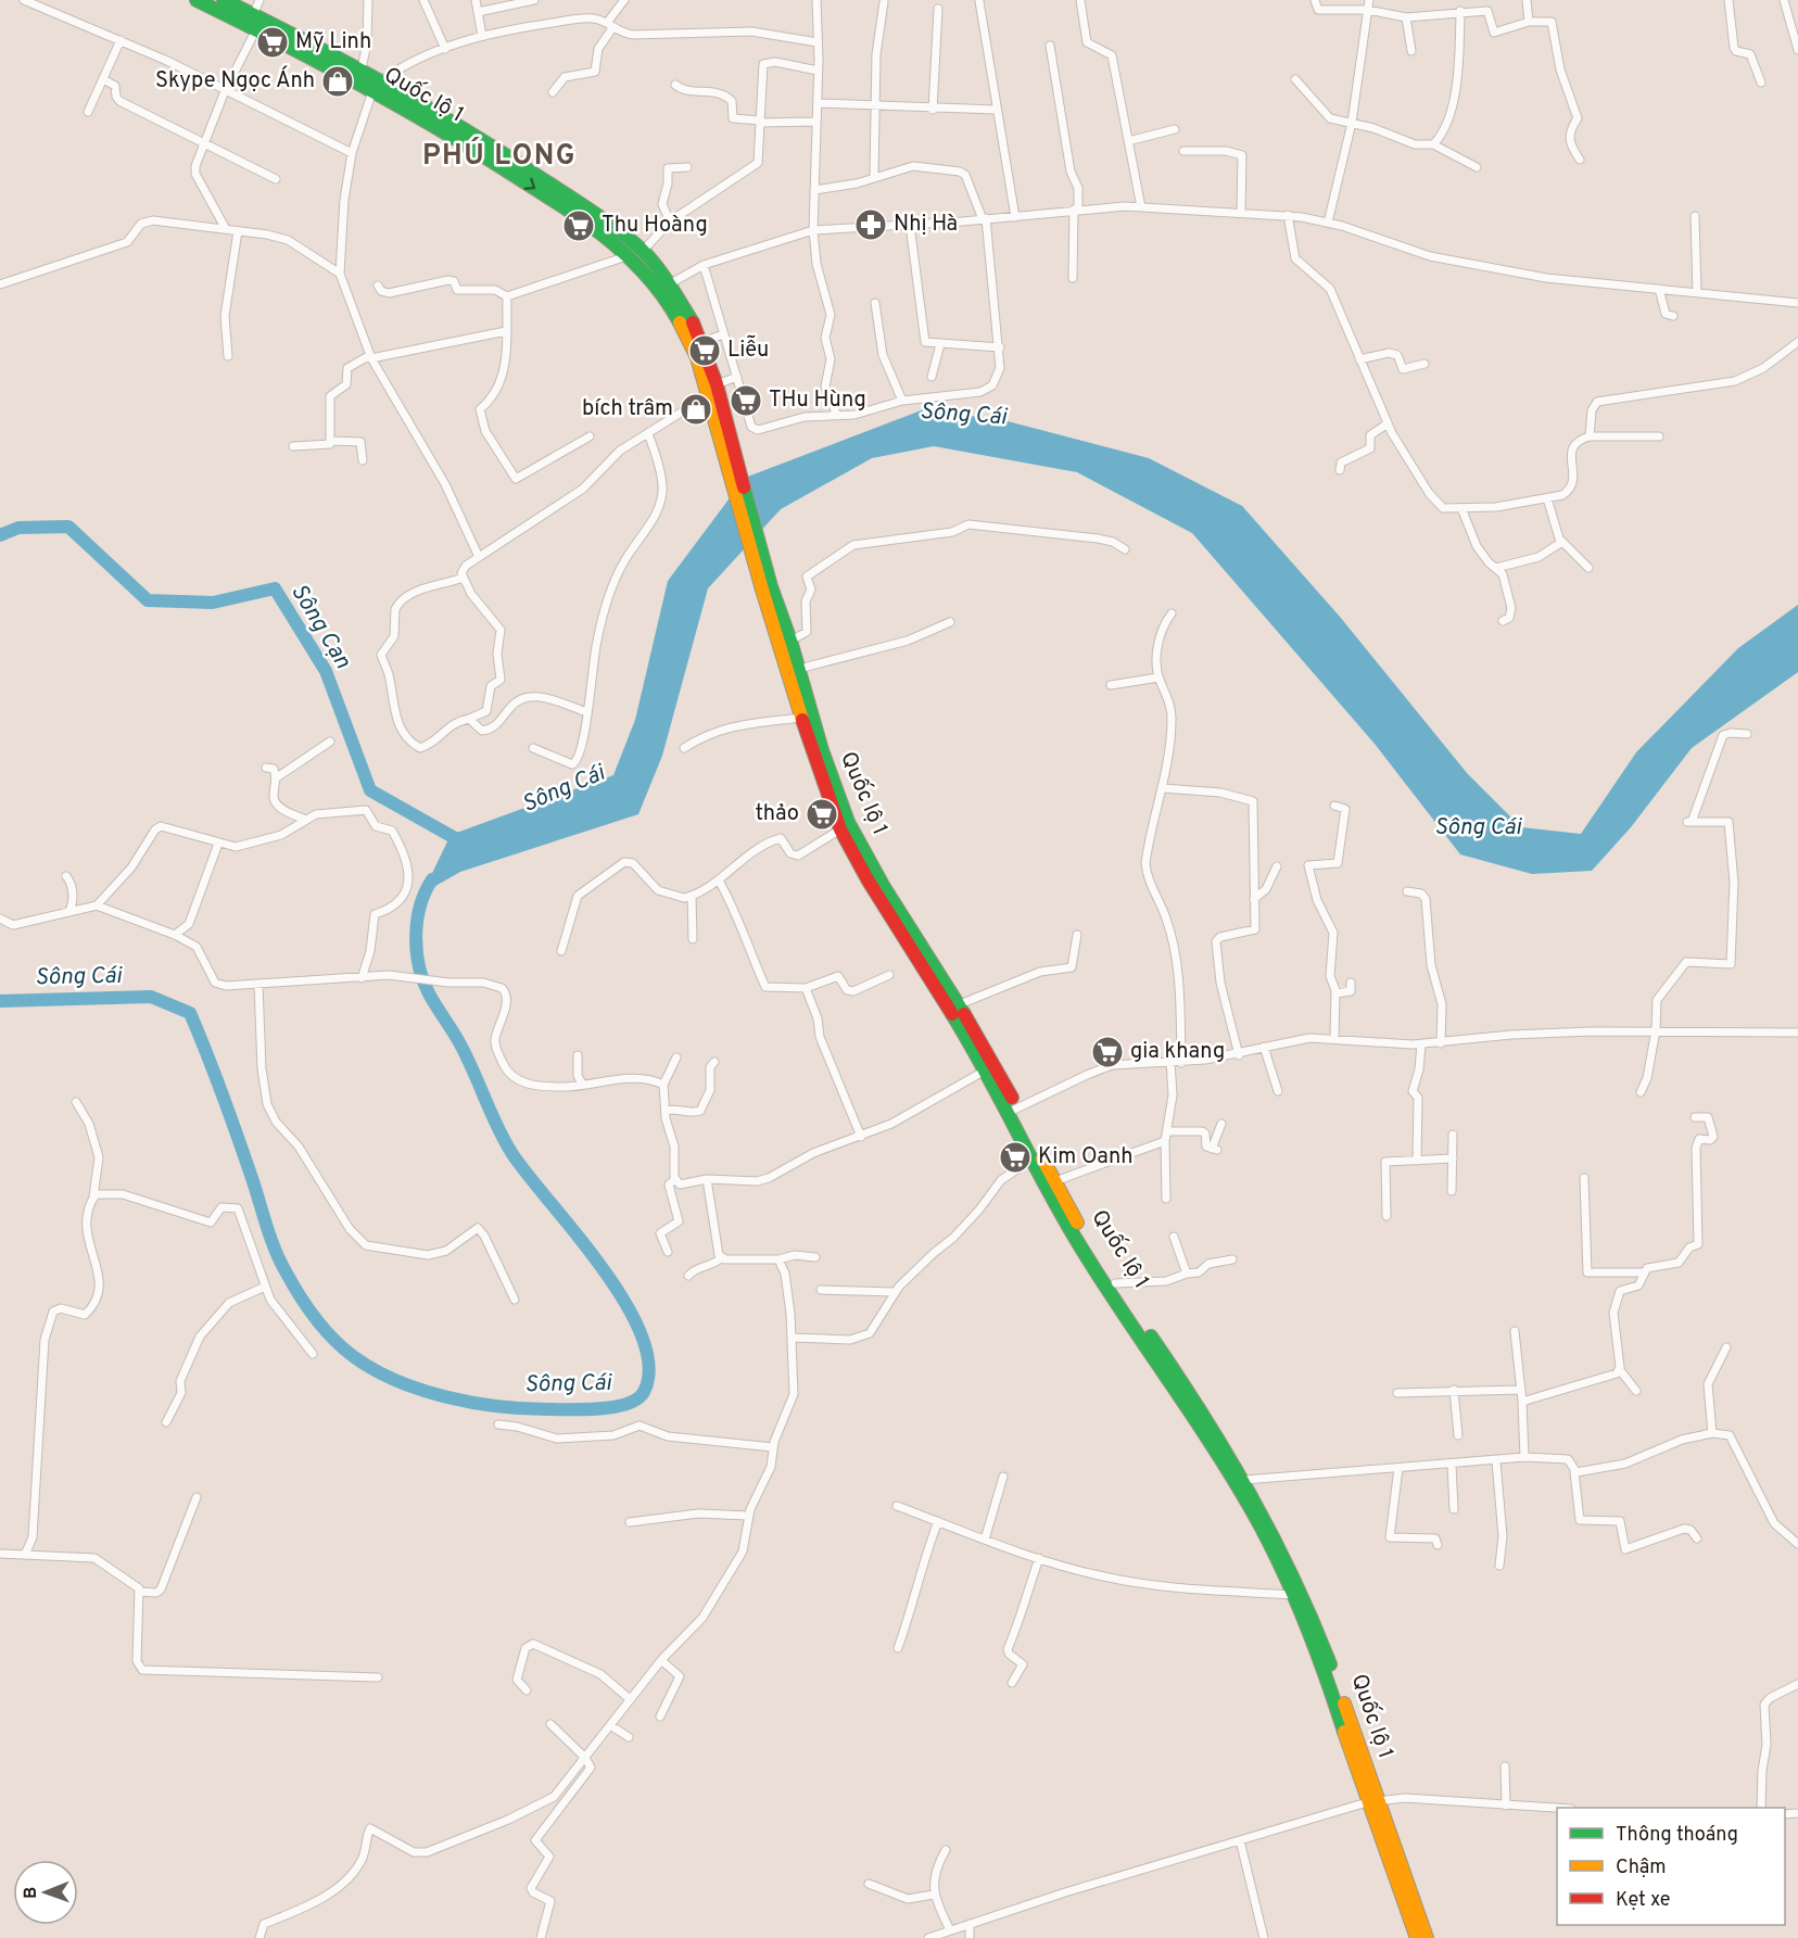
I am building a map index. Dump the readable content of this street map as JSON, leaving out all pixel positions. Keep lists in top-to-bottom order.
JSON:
{
  "streets": {
    "highway": ["Quốc lộ 1"]
  },
  "districts": ["PHÚ LONG"],
  "water": ["Sông Cái", "Sông Cạn"],
  "places": {
    "supermarket": [
      "Mỹ Linh",
      "Thu Hoàng",
      "Liễu",
      "THu Hùng",
      "thảo",
      "gia khang",
      "Kim Oanh"
    ],
    "shop": ["Skype Ngọc Ánh", "bích trâm"],
    "pharmacy": ["Nhị Hà"]
  },
  "legend": ["Thông thoáng", "Chậm", "Kẹt xe"],
  "north": "left"
}
